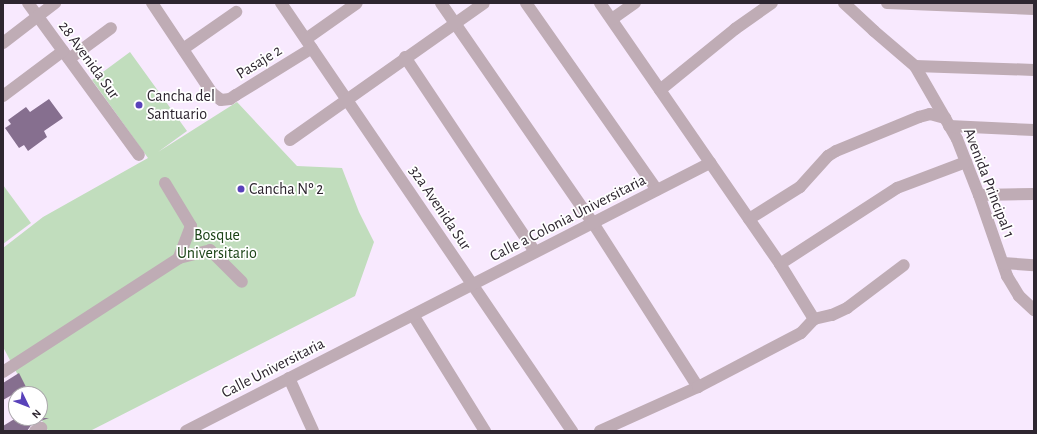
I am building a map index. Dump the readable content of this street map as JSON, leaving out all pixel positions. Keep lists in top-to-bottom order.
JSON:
{
  "streets": {
    "street": [
      "28 Avenida Sur",
      "Pasaje 2",
      "Avenida Principal 1",
      "32a Avenida Sur",
      "Calle a Colonia Universitaria",
      "Calle Universitaria"
    ]
  },
  "crossings": [
    ["Pasaje 2", "32a Avenida Sur"],
    ["32a Avenida Sur", "Calle a Colonia Universitaria"],
    ["Calle a Colonia Universitaria", "Calle Universitaria"]
  ],
  "parks": ["Bosque Universitario"],
  "places": ["Cancha del Santuario", "Cancha Nº 2"],
  "north": "bottom right"
}
